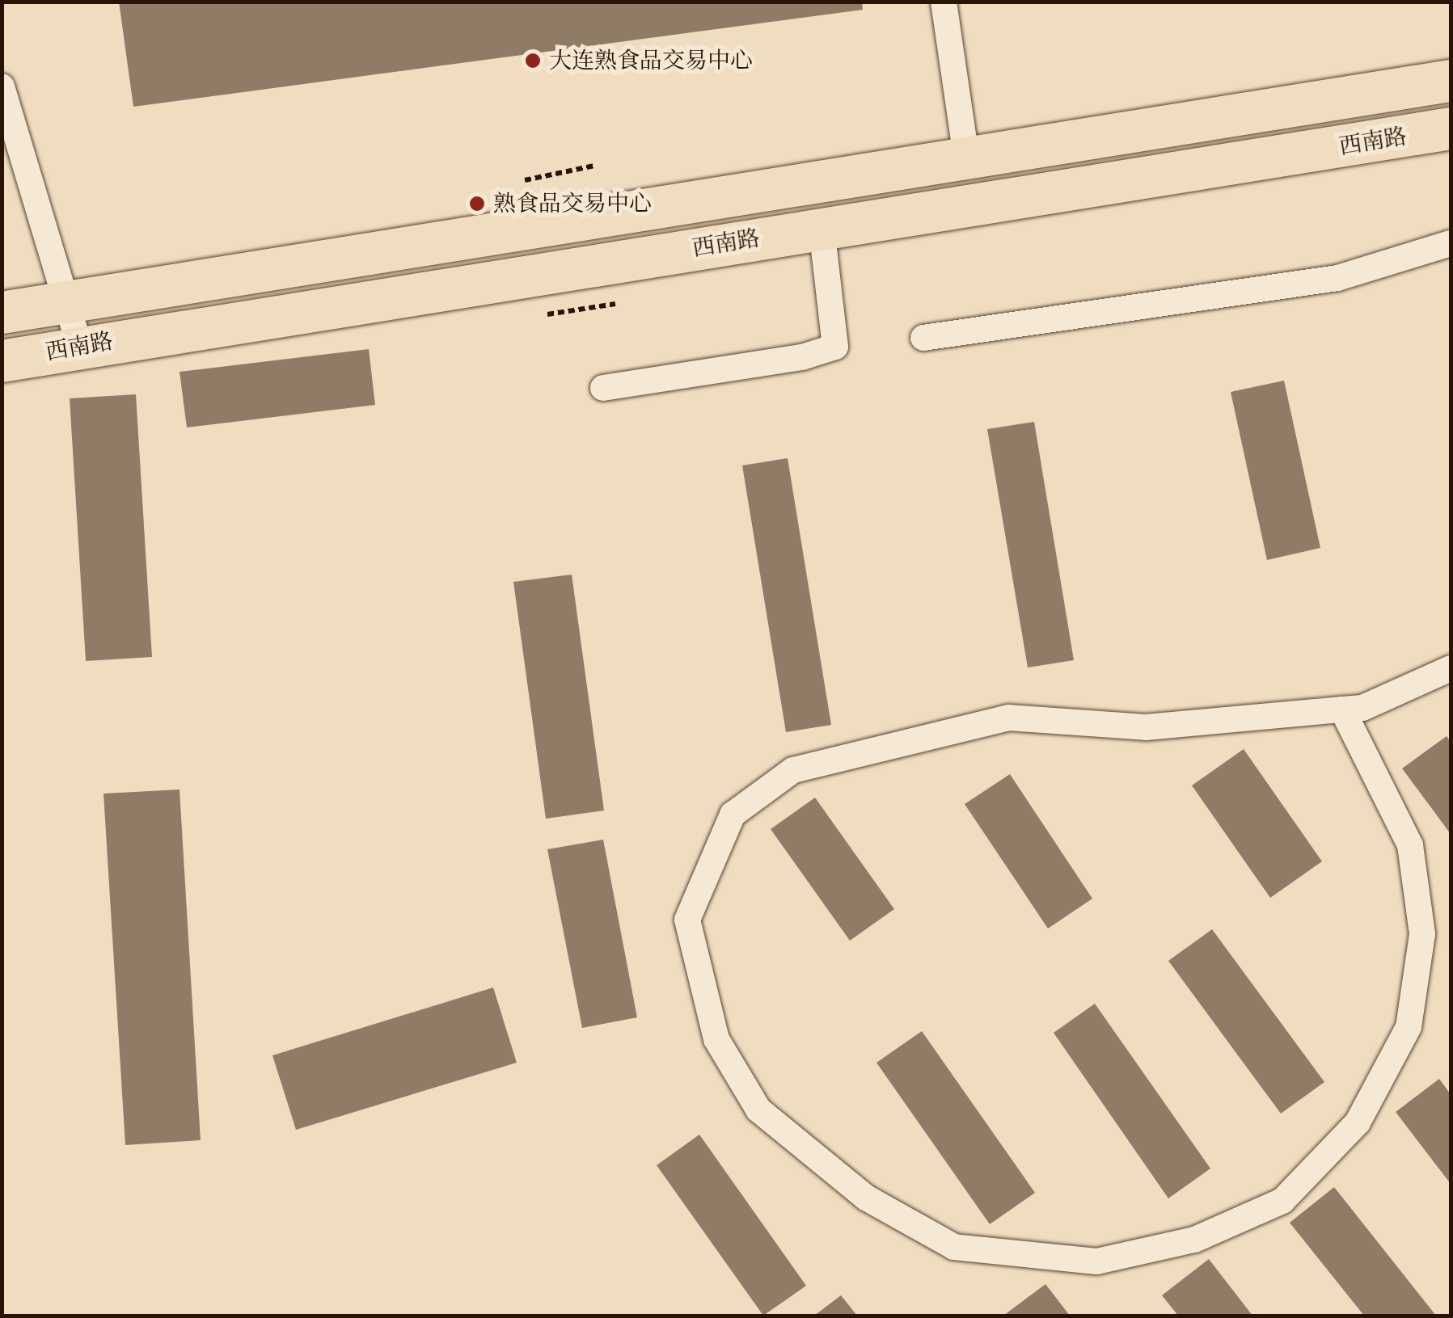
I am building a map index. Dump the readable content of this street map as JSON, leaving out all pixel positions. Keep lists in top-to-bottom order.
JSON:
{
  "streets": {
    "main road": ["西南路"]
  },
  "places": ["大连熟食品交易中心", "熟食品交易中心"]
}
